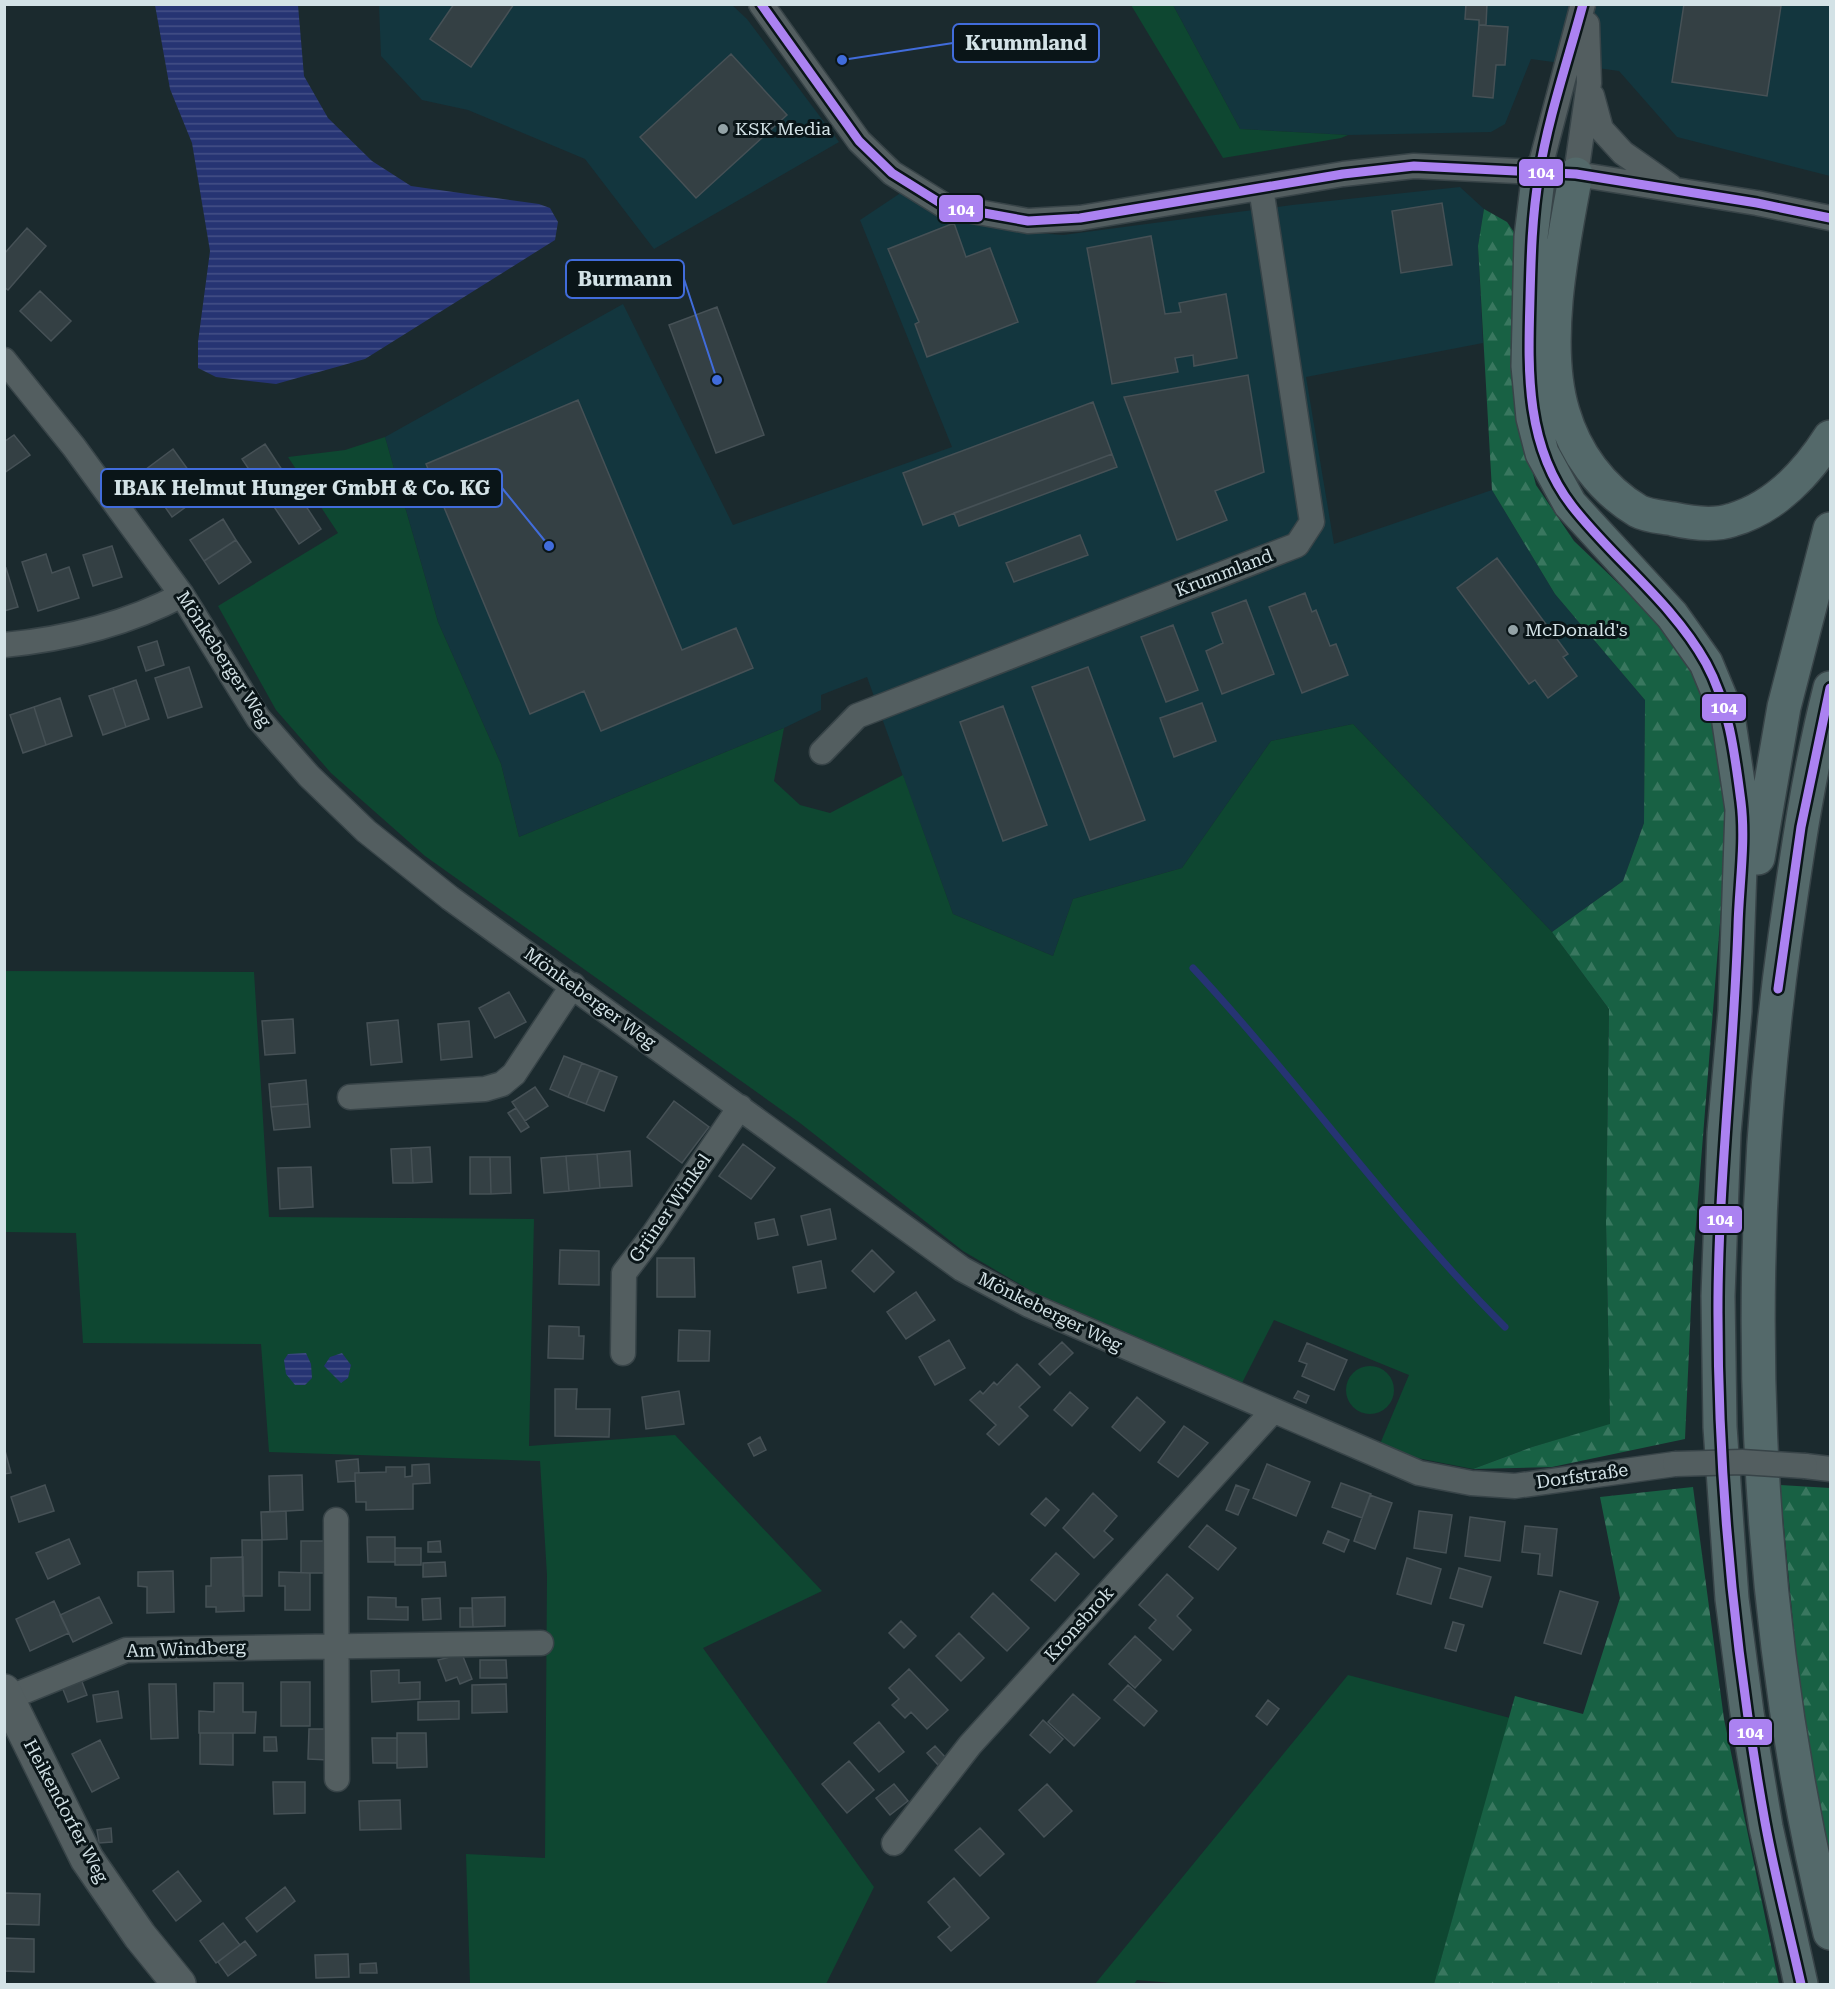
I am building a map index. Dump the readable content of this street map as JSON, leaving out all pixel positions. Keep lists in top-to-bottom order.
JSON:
{
  "streets": {
    "street": [
      "Krummland",
      "Mönkeberger Weg",
      "Grüner Winkel",
      "Dorfstraße",
      "Kronsbrok",
      "Am Windberg",
      "Heikendorfer Weg"
    ]
  },
  "crossings": [
    ["Mönkeberger Weg", "Grüner Winkel"],
    ["Mönkeberger Weg", "Dorfstraße"],
    ["Mönkeberger Weg", "Kronsbrok"],
    ["Am Windberg", "Heikendorfer Weg"]
  ],
  "places": [
    "Krummland",
    "KSK Media",
    "Burmann",
    "IBAK Helmut Hunger GmbH & Co. KG",
    "McDonald's"
  ],
  "lines": ["transit line 104"]
}
